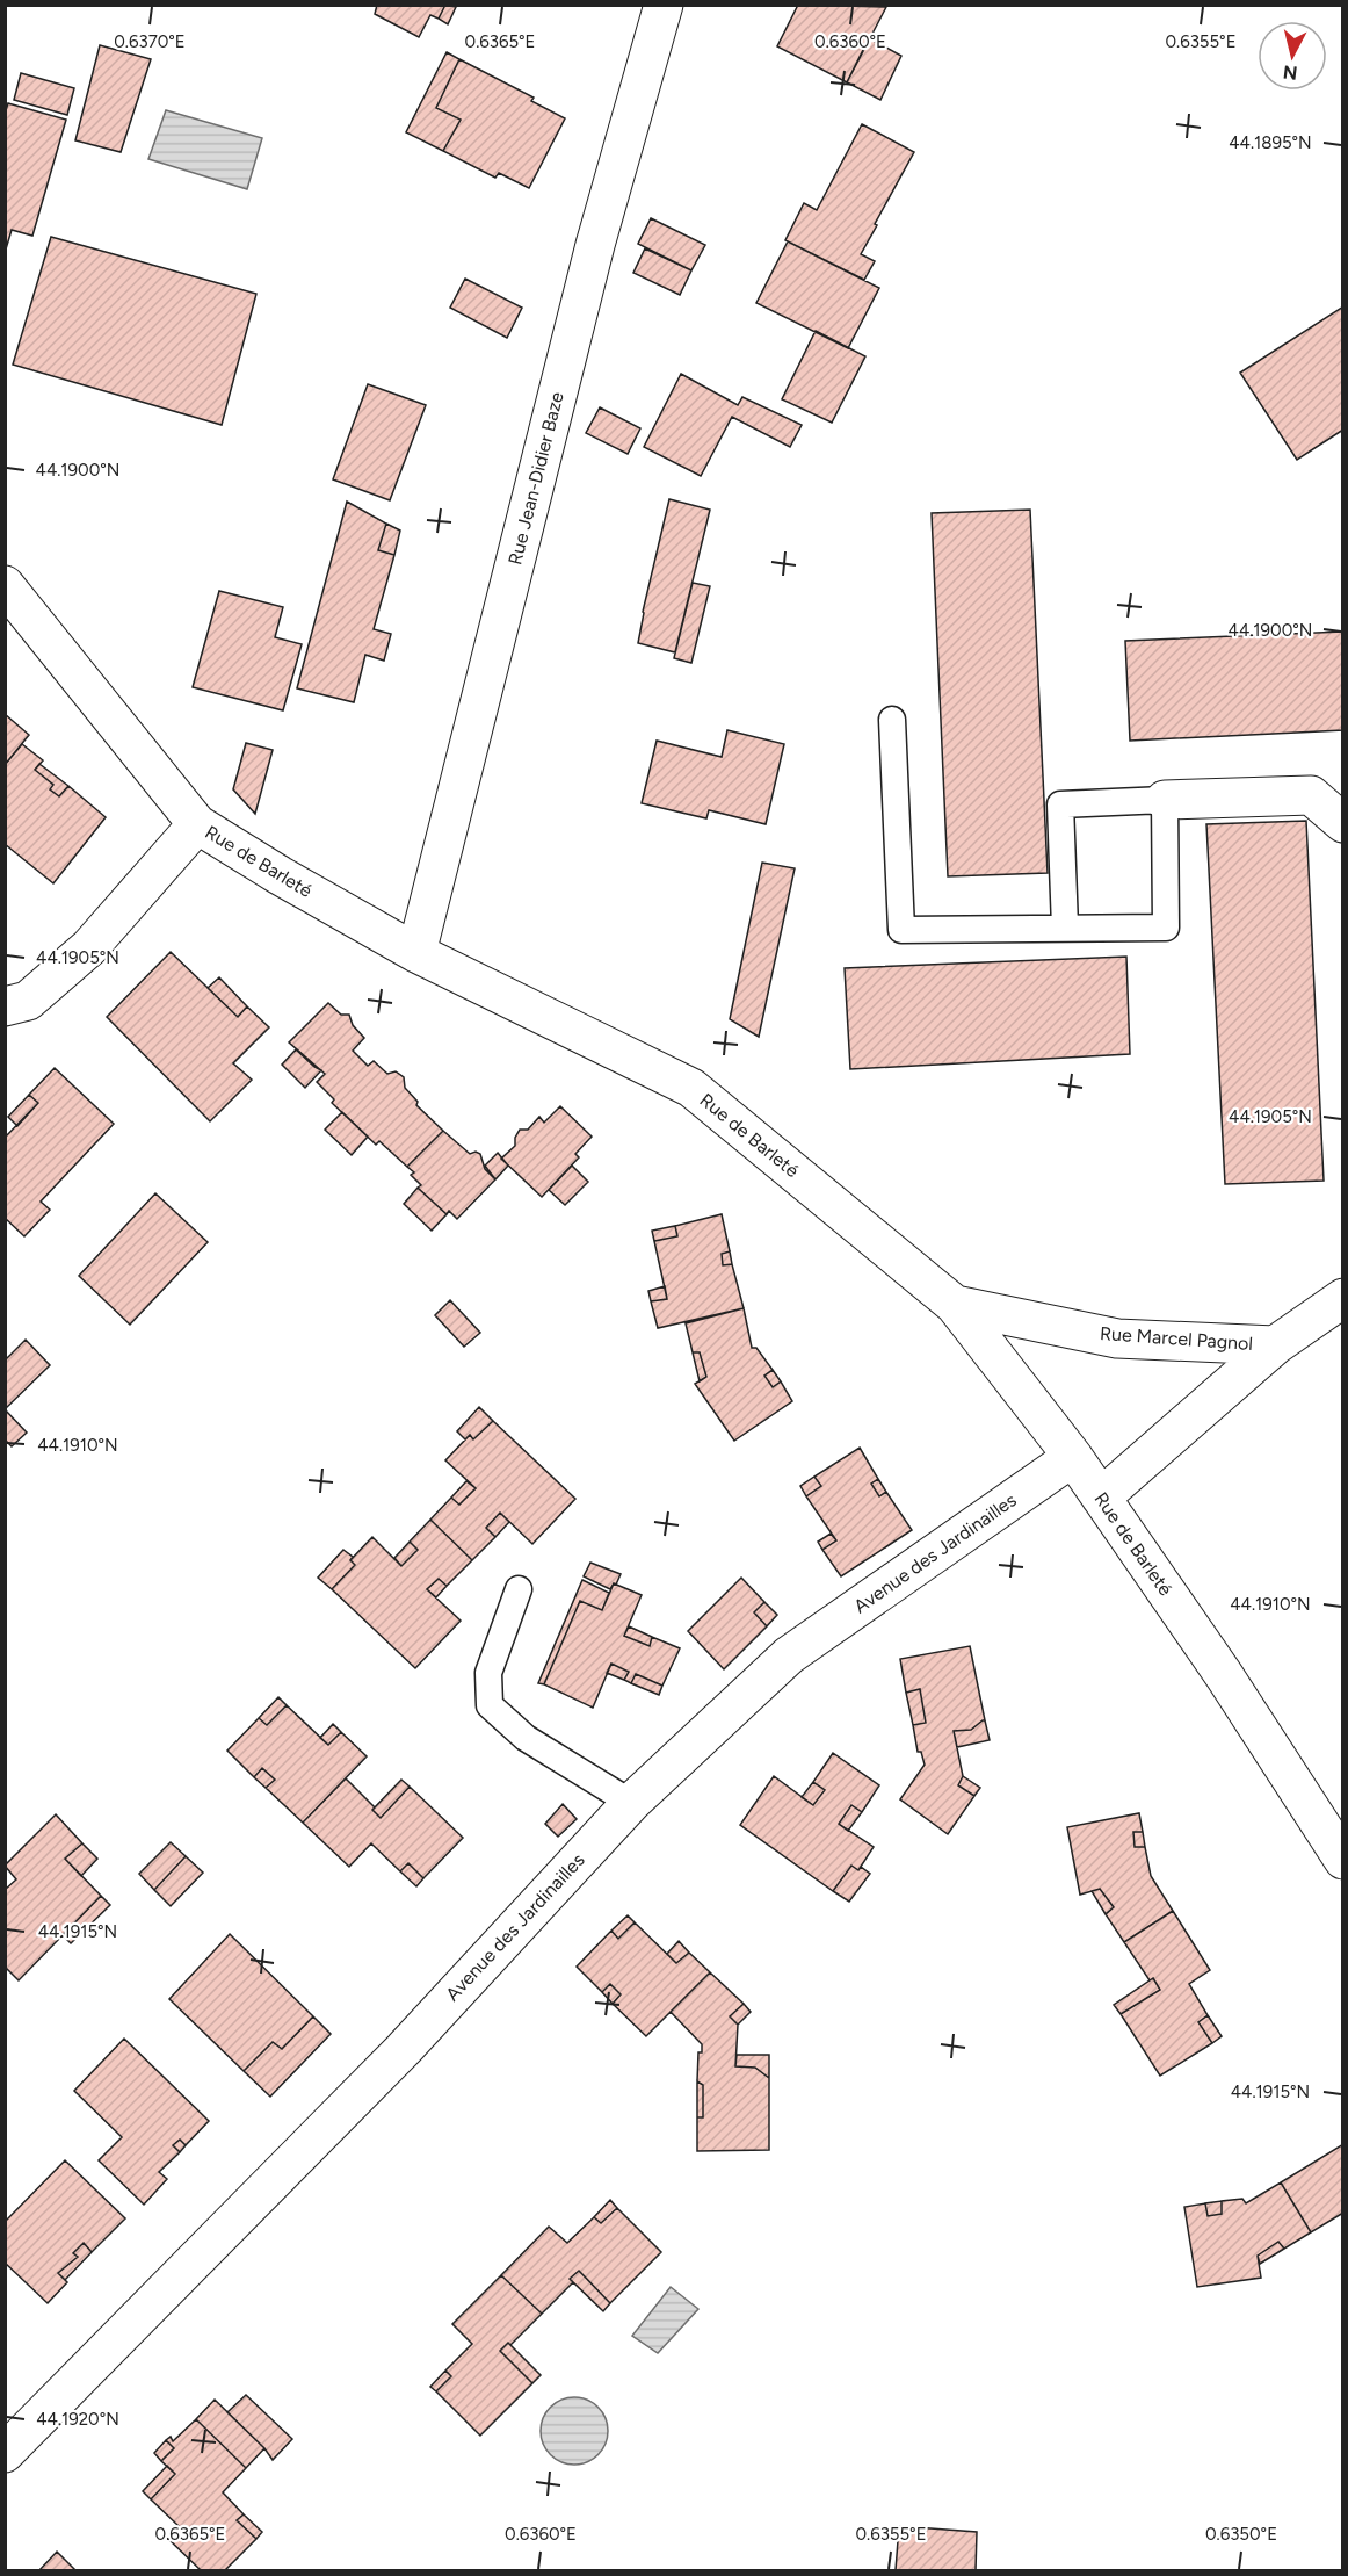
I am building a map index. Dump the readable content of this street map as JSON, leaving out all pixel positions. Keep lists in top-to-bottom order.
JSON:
{
  "streets": {
    "street": [
      "Rue Jean-Didier Baze",
      "Rue de Barleté",
      "Rue Marcel Pagnol",
      "Avenue des Jardinailles"
    ]
  },
  "crossings": [
    ["Rue Jean-Didier Baze", "Rue de Barleté"],
    ["Rue de Barleté", "Rue Marcel Pagnol"],
    ["Rue de Barleté", "Avenue des Jardinailles"]
  ],
  "north": "bottom",
  "coordinates": [
    "0.6370°E",
    "0.6365°E",
    "0.6360°E",
    "0.6355°E",
    "44.1895°N",
    "44.1900°N",
    "44.1905°N",
    "44.1910°N",
    "44.1915°N",
    "44.1920°N",
    "0.6350°E"
  ]
}
